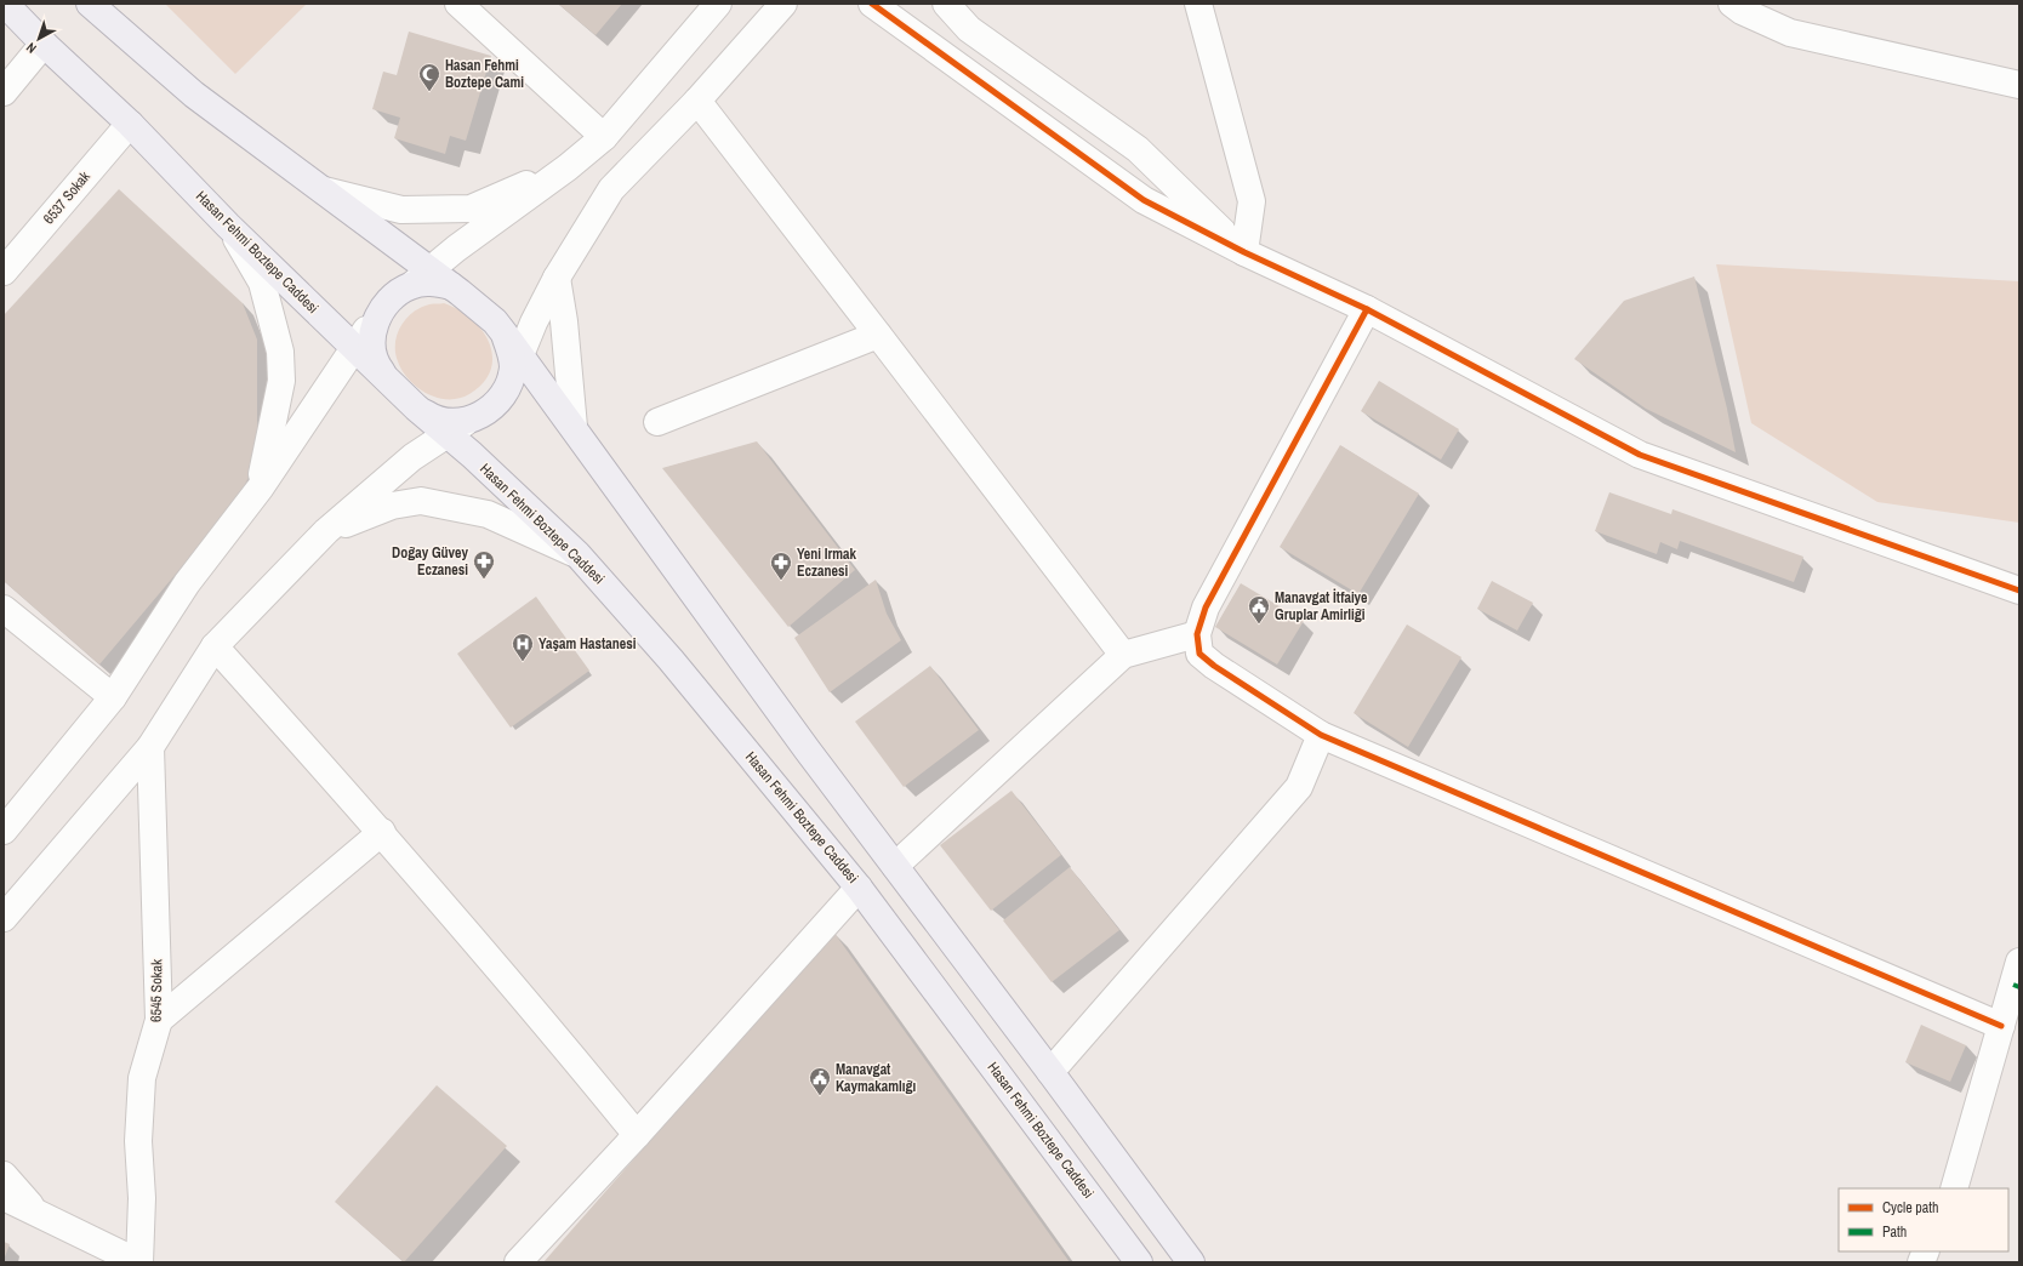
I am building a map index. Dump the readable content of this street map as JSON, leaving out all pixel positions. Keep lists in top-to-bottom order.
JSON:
{
  "streets": {
    "main road": ["Hasan Fehmi Boztepe Caddesi"],
    "street": ["6537 Sokak", "6545 Sokak"]
  },
  "crossings": [
    ["6537 Sokak", "Hasan Fehmi Boztepe Caddesi"]
  ],
  "places": {
    "mosque": ["Hasan Fehmi Boztepe Cami"],
    "pharmacy": ["Doğay Güvey Eczanesi", "Yeni Irmak Eczanesi"],
    "public building": ["Manavgat İtfaiye Gruplar Amirliği", "Manavgat Kaymakamlığı"],
    "hospital": ["Yaşam Hastanesi"]
  },
  "legend": ["Cycle path", "Path"],
  "north": "bottom left"
}
